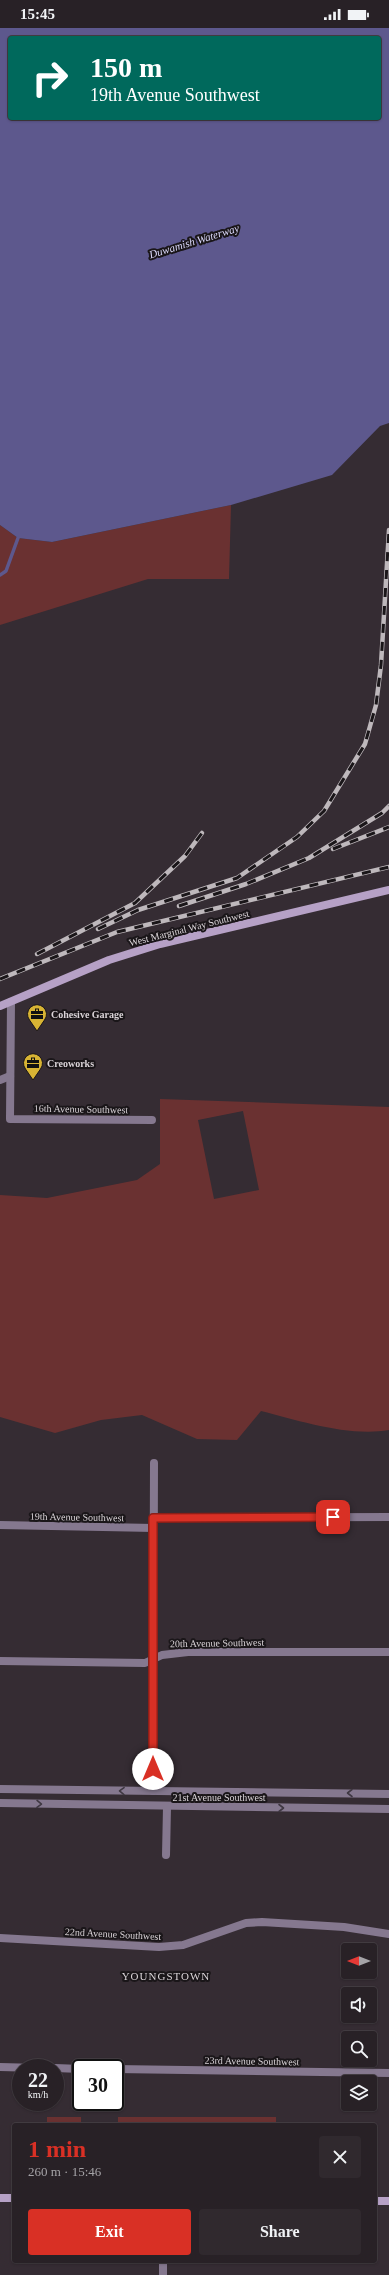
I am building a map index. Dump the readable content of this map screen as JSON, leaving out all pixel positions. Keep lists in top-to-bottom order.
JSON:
{
  "streets": {
    "main road": ["West Marginal Way Southwest"],
    "street": [
      "16th Avenue Southwest",
      "19th Avenue Southwest",
      "20th Avenue Southwest",
      "21st Avenue Southwest",
      "22nd Avenue Southwest",
      "23rd Avenue Southwest"
    ]
  },
  "districts": ["YOUNGSTOWN"],
  "water": ["Duwamish Waterway"],
  "places": {
    "office": ["Cohesive Garage", "Creoworks"]
  },
  "north": "left",
  "page": {
    "status": "15:45",
    "turn": ["150 m", "19th Avenue Southwest"],
    "speed": "22 km/h",
    "limit": "30",
    "heading": ["1 min", "260 m · 15:46"],
    "buttons": ["Exit", "Share"]
  }
}
